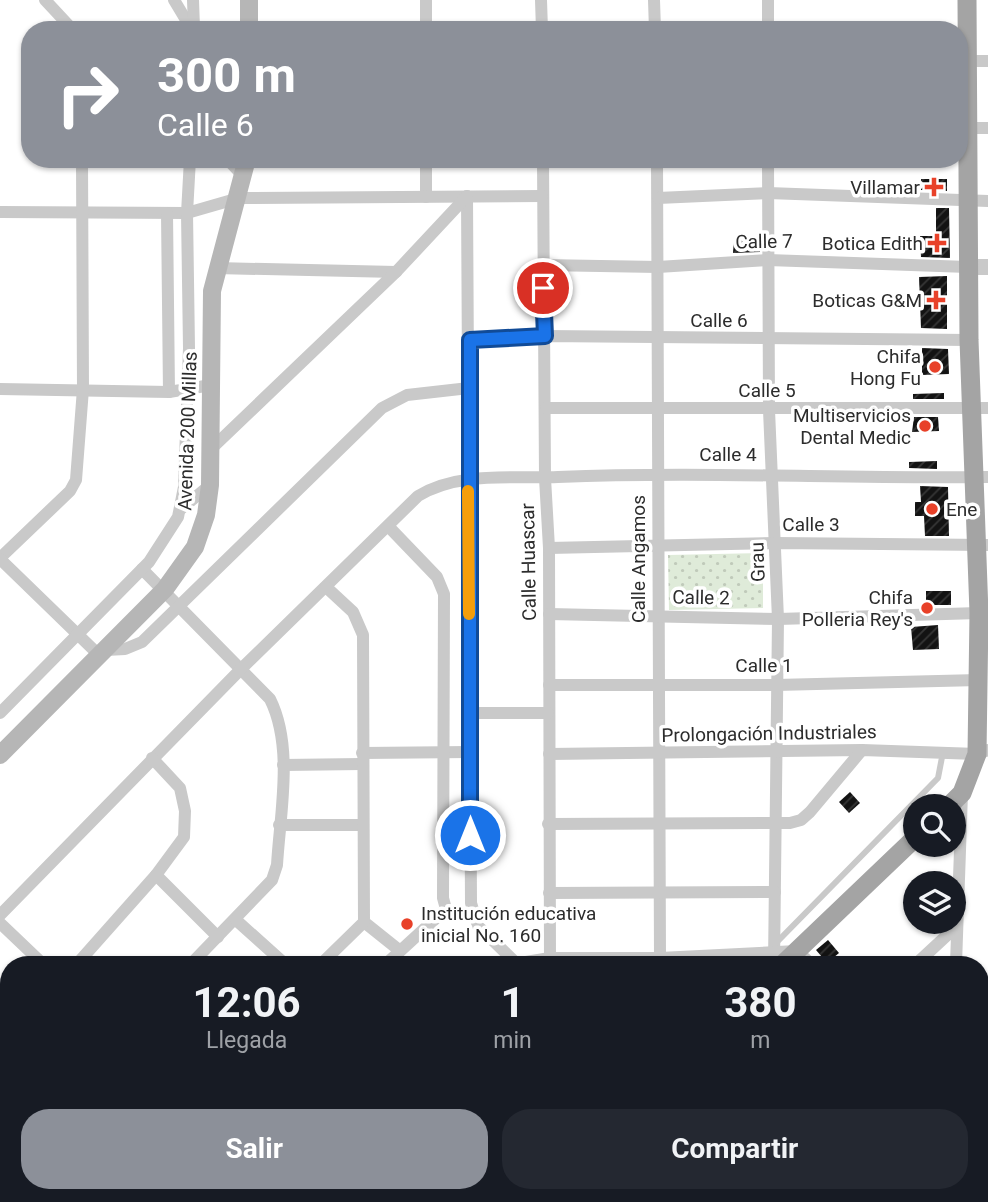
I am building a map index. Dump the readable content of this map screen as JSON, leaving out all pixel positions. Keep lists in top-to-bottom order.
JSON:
{
  "streets": {
    "main road": ["Avenida 200 Millas"],
    "street": [
      "Calle 7",
      "Calle 6",
      "Calle 5",
      "Calle 4",
      "Calle 3",
      "Calle Angamos",
      "Calle Huascar",
      "Grau",
      "Calle 2",
      "Calle 1",
      "Prolongación Industriales"
    ]
  },
  "crossings": [
    ["Calle 7", "Calle Angamos"],
    ["Calle 7", "Calle Huascar"],
    ["Calle 7", "Grau"],
    ["Calle 6", "Calle Angamos"],
    ["Calle 6", "Calle Huascar"],
    ["Calle 6", "Grau"],
    ["Calle 5", "Calle Angamos"],
    ["Calle 5", "Calle Huascar"],
    ["Calle 5", "Grau"],
    ["Calle 4", "Calle Angamos"],
    ["Calle 4", "Calle Huascar"],
    ["Calle 4", "Grau"],
    ["Calle 3", "Calle Angamos"],
    ["Calle 3", "Calle Huascar"],
    ["Calle 3", "Grau"],
    ["Calle Angamos", "Calle 2"],
    ["Calle Angamos", "Calle 1"],
    ["Calle Angamos", "Prolongación Industriales"],
    ["Calle Huascar", "Calle 2"],
    ["Calle Huascar", "Calle 1"],
    ["Calle Huascar", "Prolongación Industriales"],
    ["Grau", "Calle 2"],
    ["Grau", "Calle 1"],
    ["Grau", "Prolongación Industriales"]
  ],
  "places": {
    "health": ["Villamar", "Botica Edith", "Boticas G&M"],
    "other": [
      "Chifa Hong Fu",
      "Multiservicios Dental Medic",
      "Ene",
      "Chifa Polleria Rey's",
      "Institución educativa inicial No. 160"
    ]
  },
  "page": {
    "turn": ["300 m", "Calle 6"],
    "eta": [
      "12:06",
      "Llegada",
      "1",
      "min",
      "380",
      "m"
    ],
    "buttons": ["Salir", "Compartir"]
  }
}
